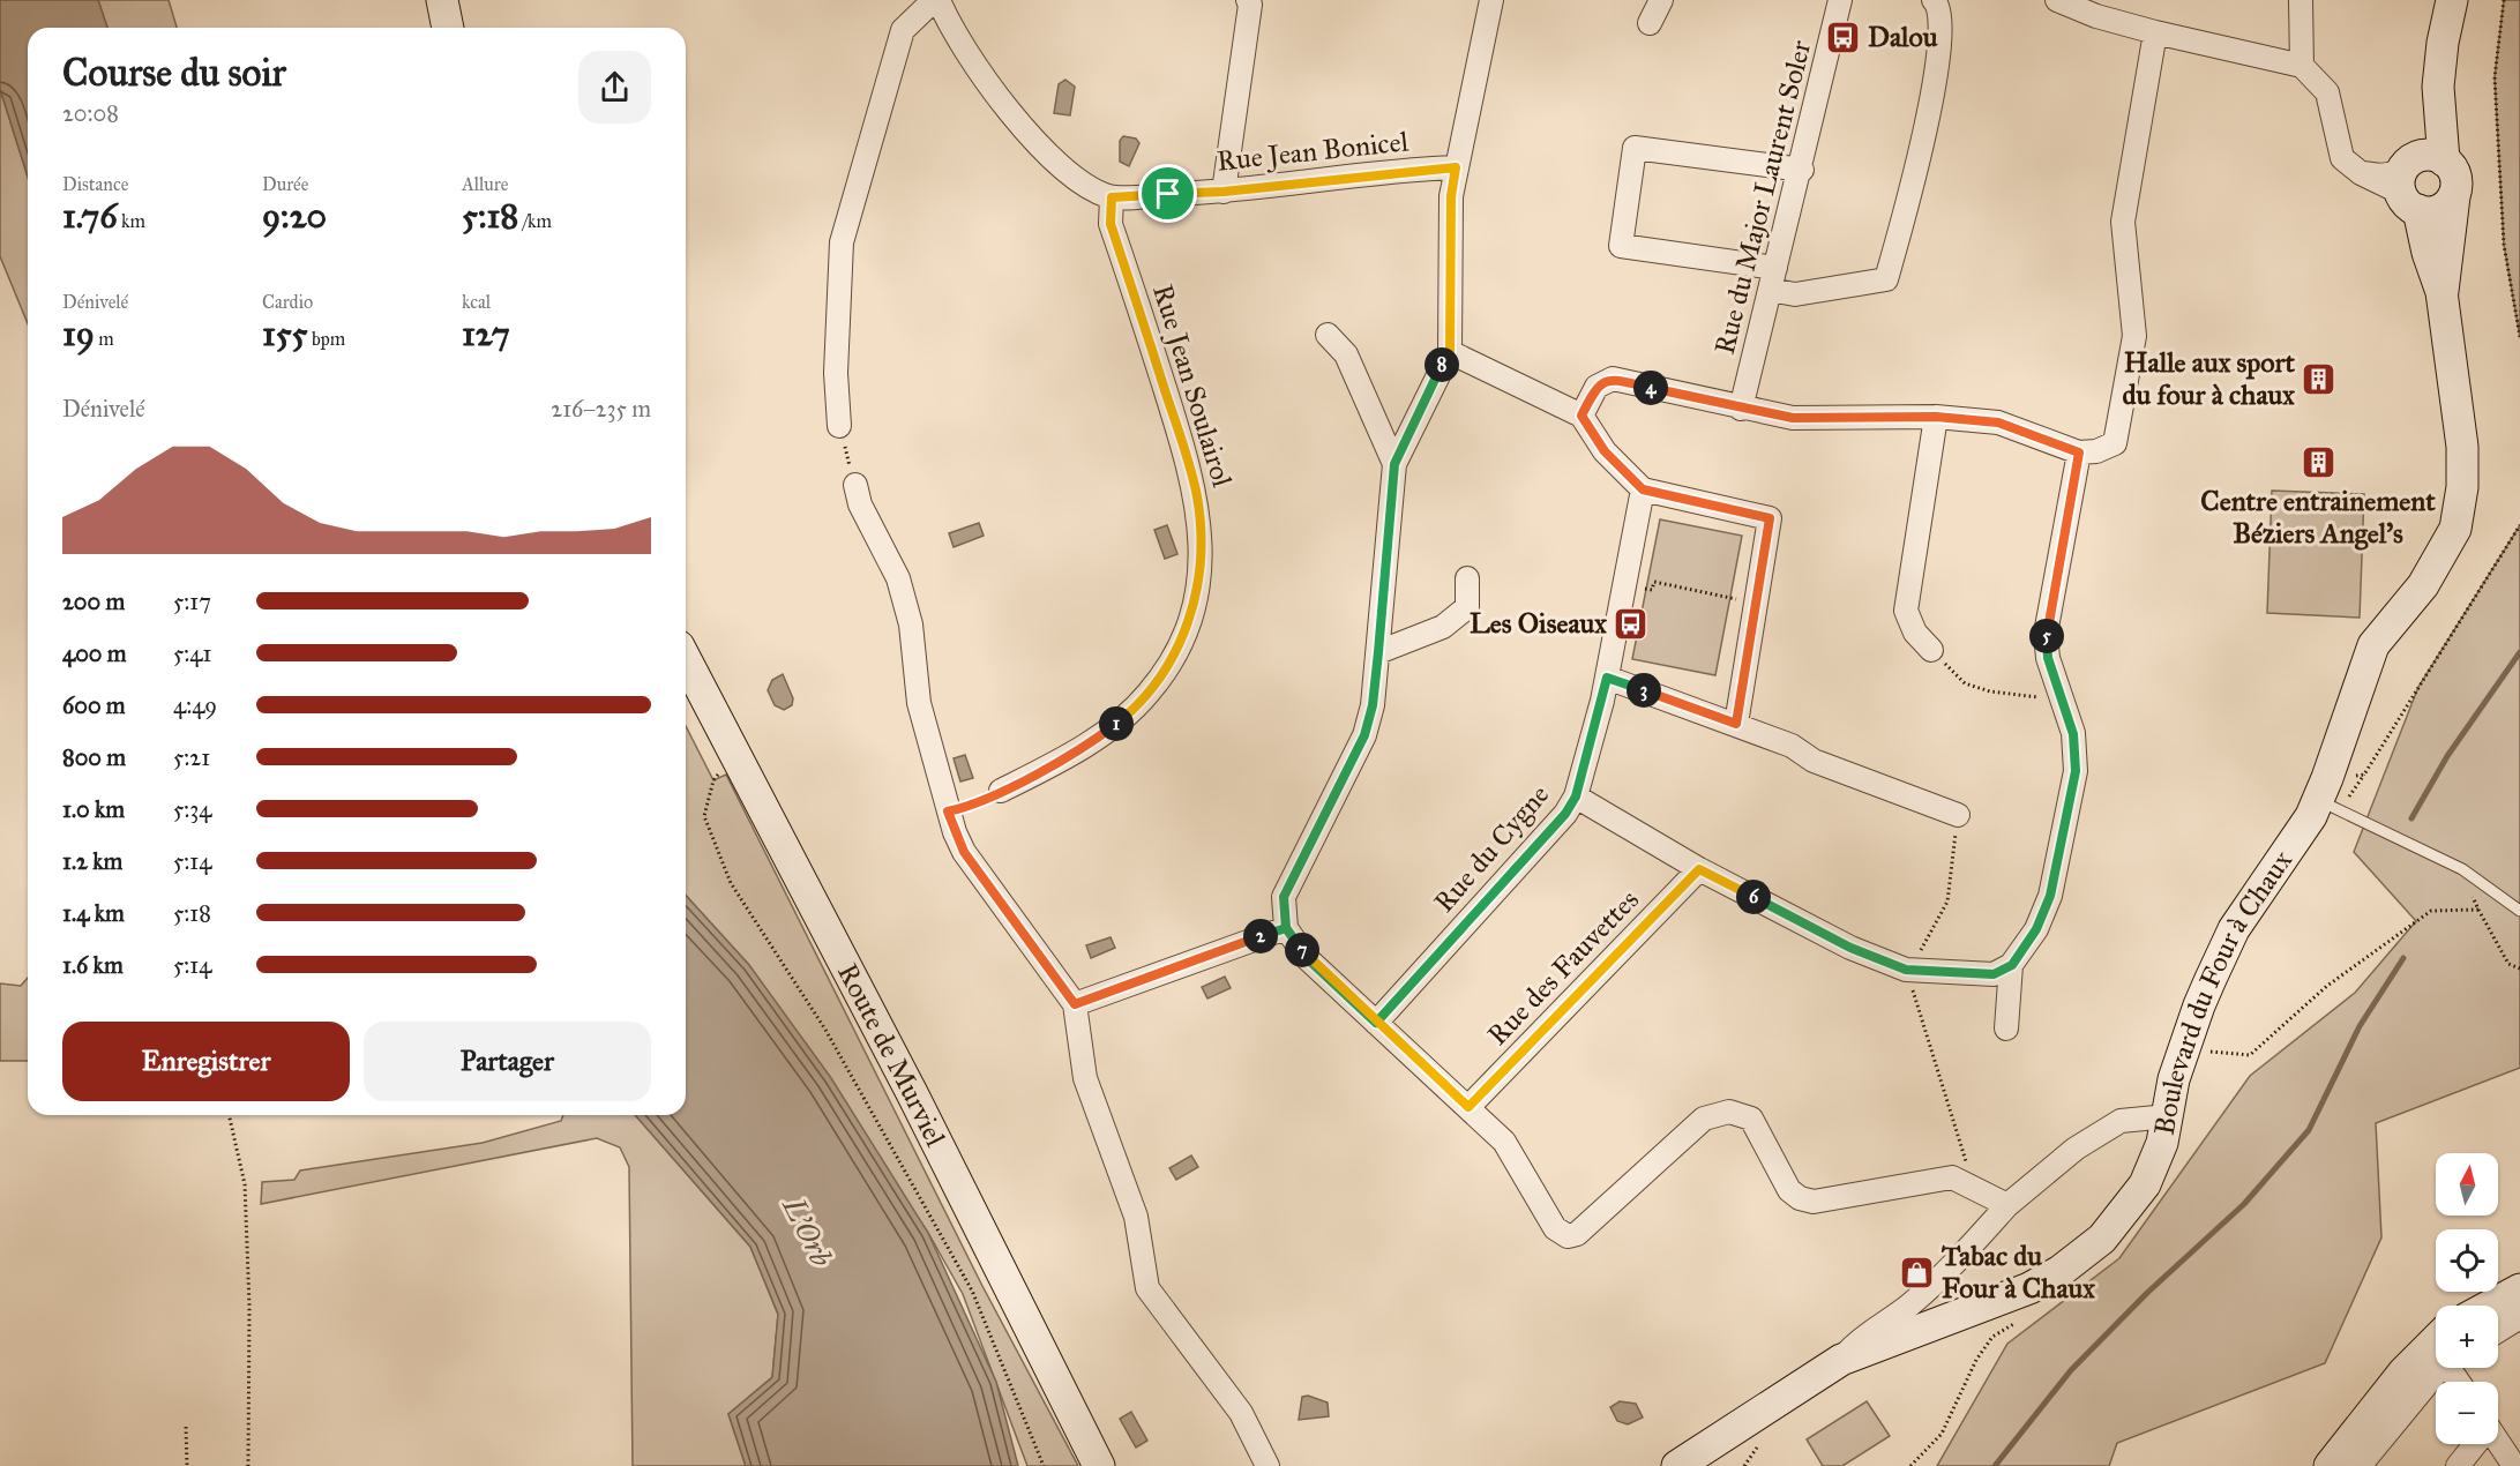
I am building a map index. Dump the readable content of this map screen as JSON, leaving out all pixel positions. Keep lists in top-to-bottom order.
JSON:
{
  "streets": {
    "street": [
      "Rue Jean Bonicel",
      "Rue du Major Laurent Soler",
      "Rue Jean Soulairol",
      "Rue du Cygne",
      "Rue des Fauvettes",
      "Boulevard du Four à Chaux",
      "Route de Murviel"
    ]
  },
  "crossings": [
    ["Rue Jean Bonicel", "Rue Jean Soulairol"]
  ],
  "water": ["L'Orb"],
  "places": {
    "bus stop": ["Dalou", "Les Oiseaux"],
    "building": ["Halle aux sport du four à chaux", "Centre entrainement Béziers Angel's"],
    "shop": ["Tabac du Four à Chaux"]
  },
  "north": "top",
  "page": {
    "heading": ["Course du soir", "20:08"],
    "stats": [
      ["Distance", "1.76 km"],
      ["Durée", "9:20"],
      ["Allure", "5:18 /km"],
      ["Dénivelé", "19 m"],
      ["Cardio", "155 bpm"],
      ["kcal", "127"]
    ],
    "pins": [
      "8",
      "4",
      "5",
      "3",
      "1",
      "6",
      "2",
      "7"
    ],
    "chart": ["Dénivelé", "216–235 m"],
    "list": [
      {
        "name": "200 m",
        "note": "5:17"
      },
      {
        "name": "400 m",
        "note": "5:41"
      },
      {
        "name": "600 m",
        "note": "4:49"
      },
      {
        "name": "800 m",
        "note": "5:21"
      },
      {
        "name": "1.0 km",
        "note": "5:34"
      },
      {
        "name": "1.2 km",
        "note": "5:14"
      },
      {
        "name": "1.4 km",
        "note": "5:18"
      },
      {
        "name": "1.6 km",
        "note": "5:14"
      }
    ],
    "buttons": ["Enregistrer", "Partager"],
    "map_buttons": ["+", "−"]
  }
}
